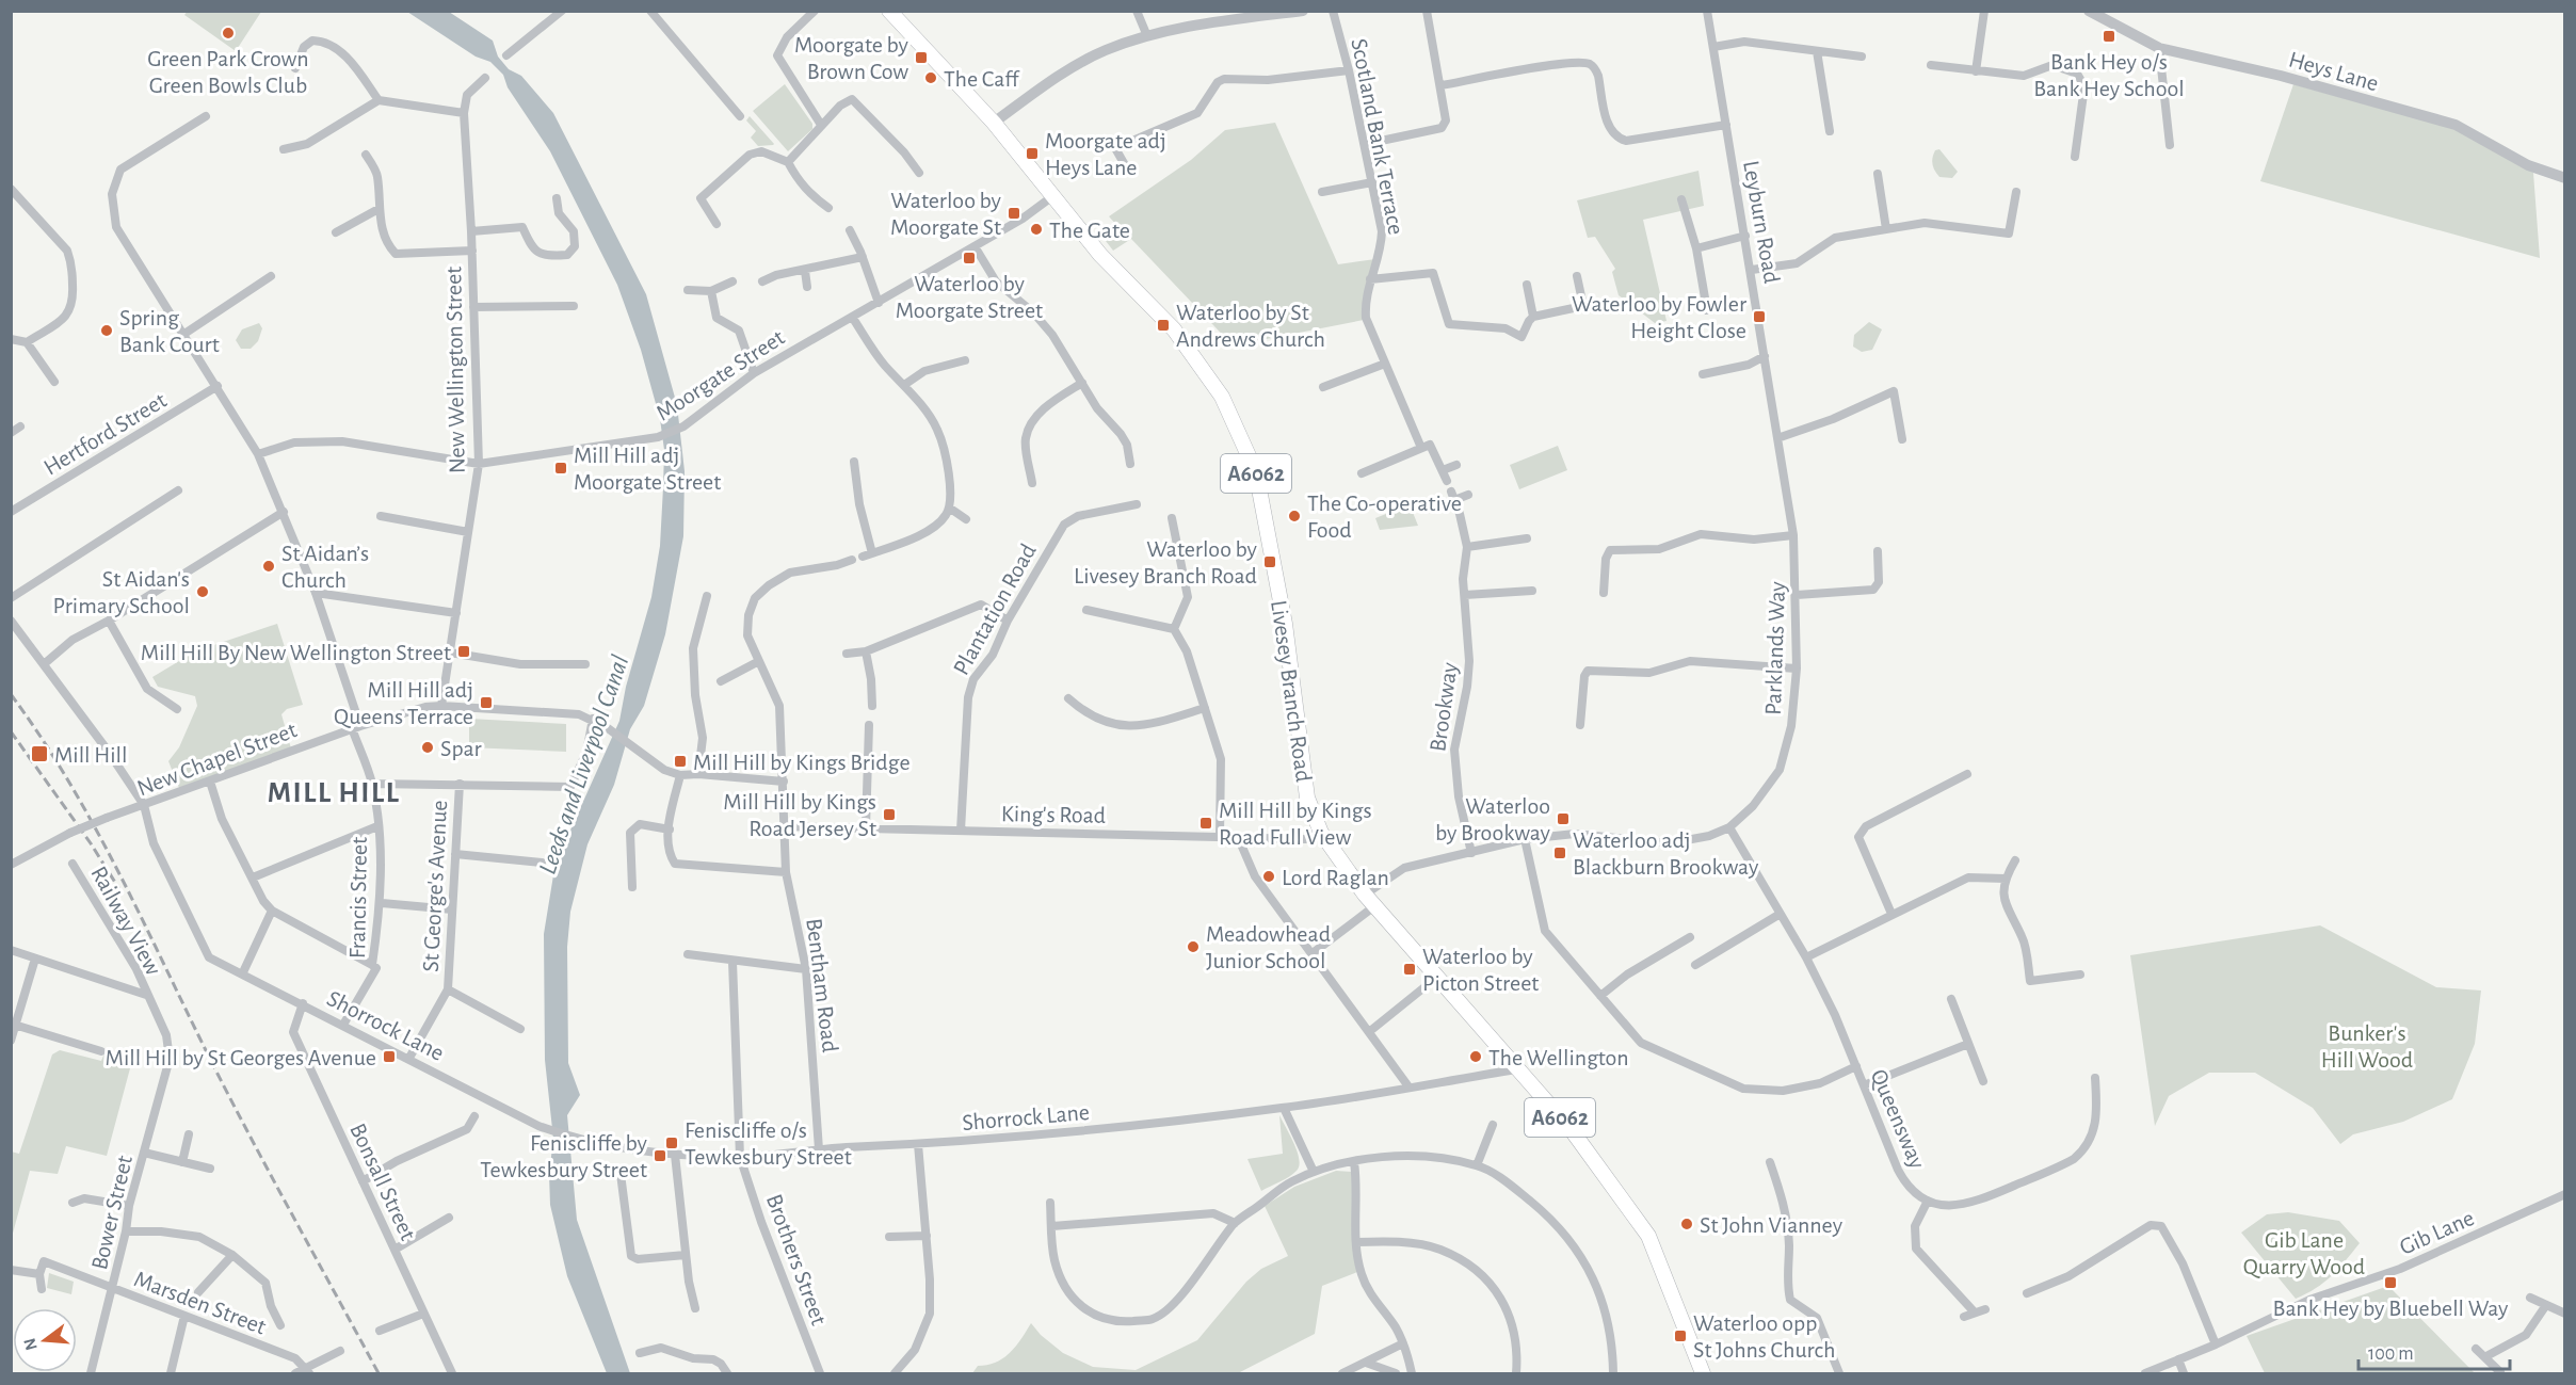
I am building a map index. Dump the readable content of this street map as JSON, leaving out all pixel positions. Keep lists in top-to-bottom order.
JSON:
{
  "streets": {
    "main road": ["A6062", "Livesey Branch Road"],
    "street": [
      "Heys Lane",
      "Scotland Bank Terrace",
      "Leyburn Road",
      "New Wellington Street",
      "Moorgate Street",
      "Hertford Street",
      "Plantation Road",
      "Parklands Way",
      "Brookway",
      "New Chapel Street",
      "King's Road",
      "St George's Avenue",
      "Francis Street",
      "Railway View",
      "Bentham Road",
      "Shorrock Lane",
      "Queensway",
      "Bonsall Street",
      "Bower Street",
      "Gib Lane",
      "Brothers Street",
      "Marsden Street"
    ]
  },
  "crossings": [
    ["Leyburn Road", "Parklands Way"],
    ["New Wellington Street", "Moorgate Street"],
    ["New Wellington Street", "New Chapel Street"],
    ["Moorgate Street", "Livesey Branch Road"],
    ["Moorgate Street", "Francis Street"],
    ["Hertford Street", "Francis Street"],
    ["Plantation Road", "King's Road"],
    ["Parklands Way", "Livesey Branch Road"],
    ["Parklands Way", "Brookway"],
    ["Parklands Way", "Queensway"],
    ["Livesey Branch Road", "King's Road"],
    ["Livesey Branch Road", "Shorrock Lane"],
    ["New Chapel Street", "Francis Street"],
    ["New Chapel Street", "Shorrock Lane"],
    ["King's Road", "Bentham Road"],
    ["St George's Avenue", "Shorrock Lane"],
    ["Francis Street", "Shorrock Lane"],
    ["Railway View", "Bower Street"],
    ["Bentham Road", "Shorrock Lane"],
    ["Shorrock Lane", "Bonsall Street"],
    ["Shorrock Lane", "Brothers Street"],
    ["Bower Street", "Marsden Street"]
  ],
  "districts": ["MILL HILL"],
  "water": ["Leeds and Liverpool Canal"],
  "parks": ["Bunker's Hill Wood", "Gib Lane Quarry Wood"],
  "places": {
    "other": [
      "Green Park Crown Green Bowls Club",
      "The Caff",
      "The Gate",
      "Spring Bank Court",
      "The Co-operative Food",
      "St Aidan’s Church",
      "St Aidan's Primary School",
      "Spar",
      "Lord Raglan",
      "Meadowhead Junior School",
      "The Wellington",
      "St John Vianney"
    ],
    "transit": [
      "Bank Hey o/s Bank Hey School",
      "Moorgate by Brown Cow",
      "Moorgate adj Heys Lane",
      "Waterloo by Moorgate St",
      "Waterloo by Moorgate Street",
      "Waterloo by Fowler Height Close",
      "Waterloo by St Andrews Church",
      "Mill Hill adj Moorgate Street",
      "Waterloo by Livesey Branch Road",
      "Mill Hill By New Wellington Street",
      "Mill Hill adj Queens Terrace",
      "Mill Hill",
      "Mill Hill by Kings Bridge",
      "Mill Hill by Kings Road Jersey St",
      "Waterloo by Brookway",
      "Mill Hill by Kings Road Full View",
      "Waterloo adj Blackburn Brookway",
      "Waterloo by Picton Street",
      "Mill Hill by St Georges Avenue",
      "Feniscliffe o/s Tewkesbury Street",
      "Feniscliffe by Tewkesbury Street",
      "Bank Hey by Bluebell Way",
      "Waterloo opp St Johns Church"
    ]
  },
  "scale_bar": "100 m",
  "north": "left"
}
